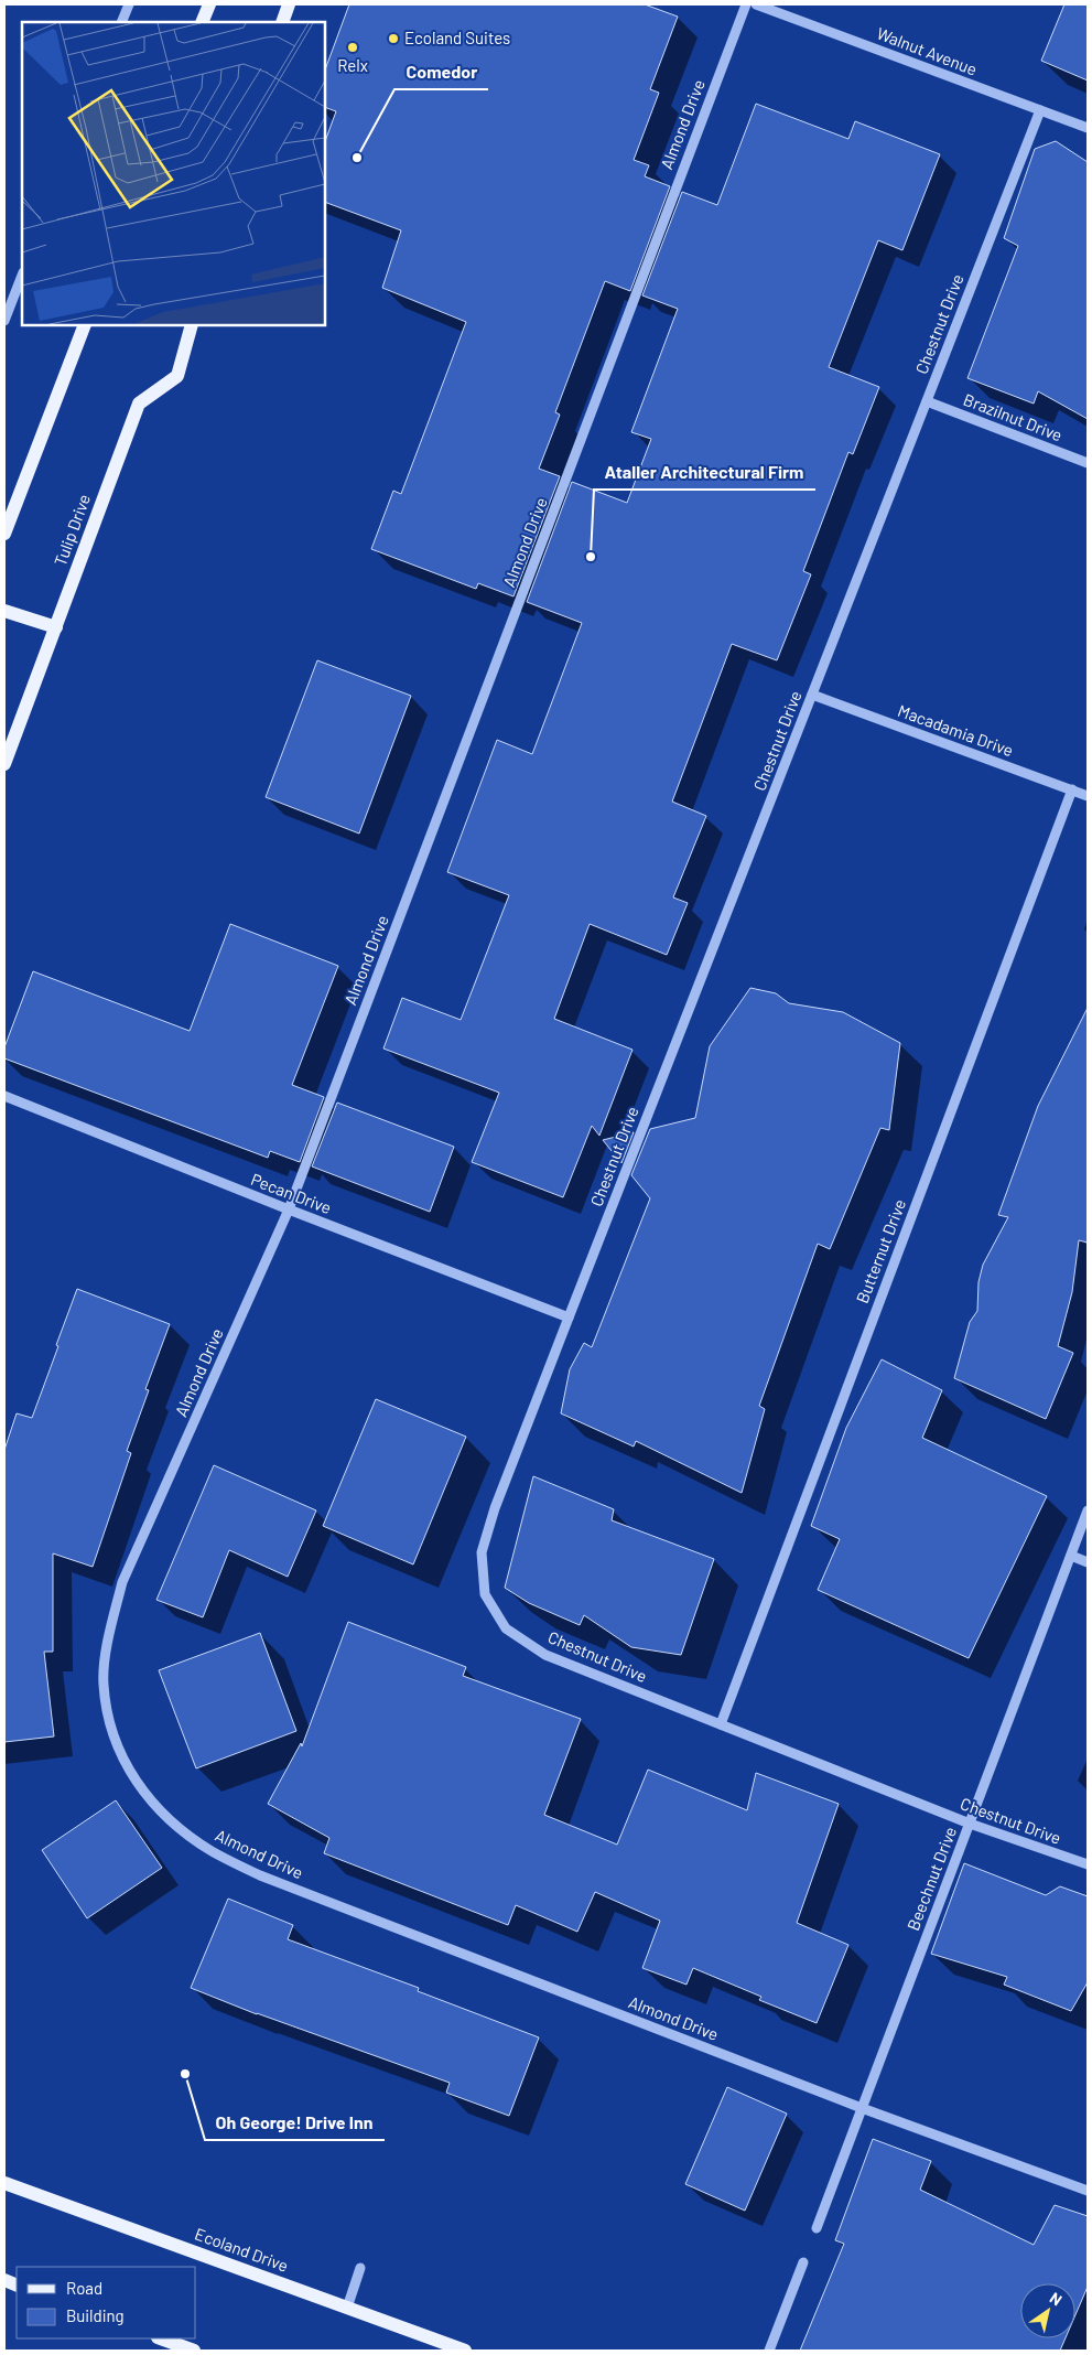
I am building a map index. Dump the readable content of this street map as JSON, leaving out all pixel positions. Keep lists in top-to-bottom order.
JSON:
{
  "streets": {
    "main road": ["Tulip Drive", "Ecoland Drive"],
    "street": [
      "Walnut Avenue",
      "Almond Drive",
      "Chestnut Drive",
      "Brazilnut Drive",
      "Macadamia Drive",
      "Pecan Drive",
      "Butternut Drive",
      "Beechnut Drive"
    ]
  },
  "crossings": [
    ["Walnut Avenue", "Chestnut Drive"],
    ["Almond Drive", "Pecan Drive"],
    ["Almond Drive", "Beechnut Drive"],
    ["Chestnut Drive", "Brazilnut Drive"],
    ["Chestnut Drive", "Macadamia Drive"],
    ["Chestnut Drive", "Pecan Drive"],
    ["Chestnut Drive", "Butternut Drive"],
    ["Chestnut Drive", "Beechnut Drive"],
    ["Macadamia Drive", "Butternut Drive"]
  ],
  "places": [
    "Ecoland Suites",
    "Relx",
    "Comedor",
    "Ataller Architectural Firm",
    "Oh George! Drive Inn"
  ],
  "legend": ["Road", "Building"],
  "north": "top right"
}
